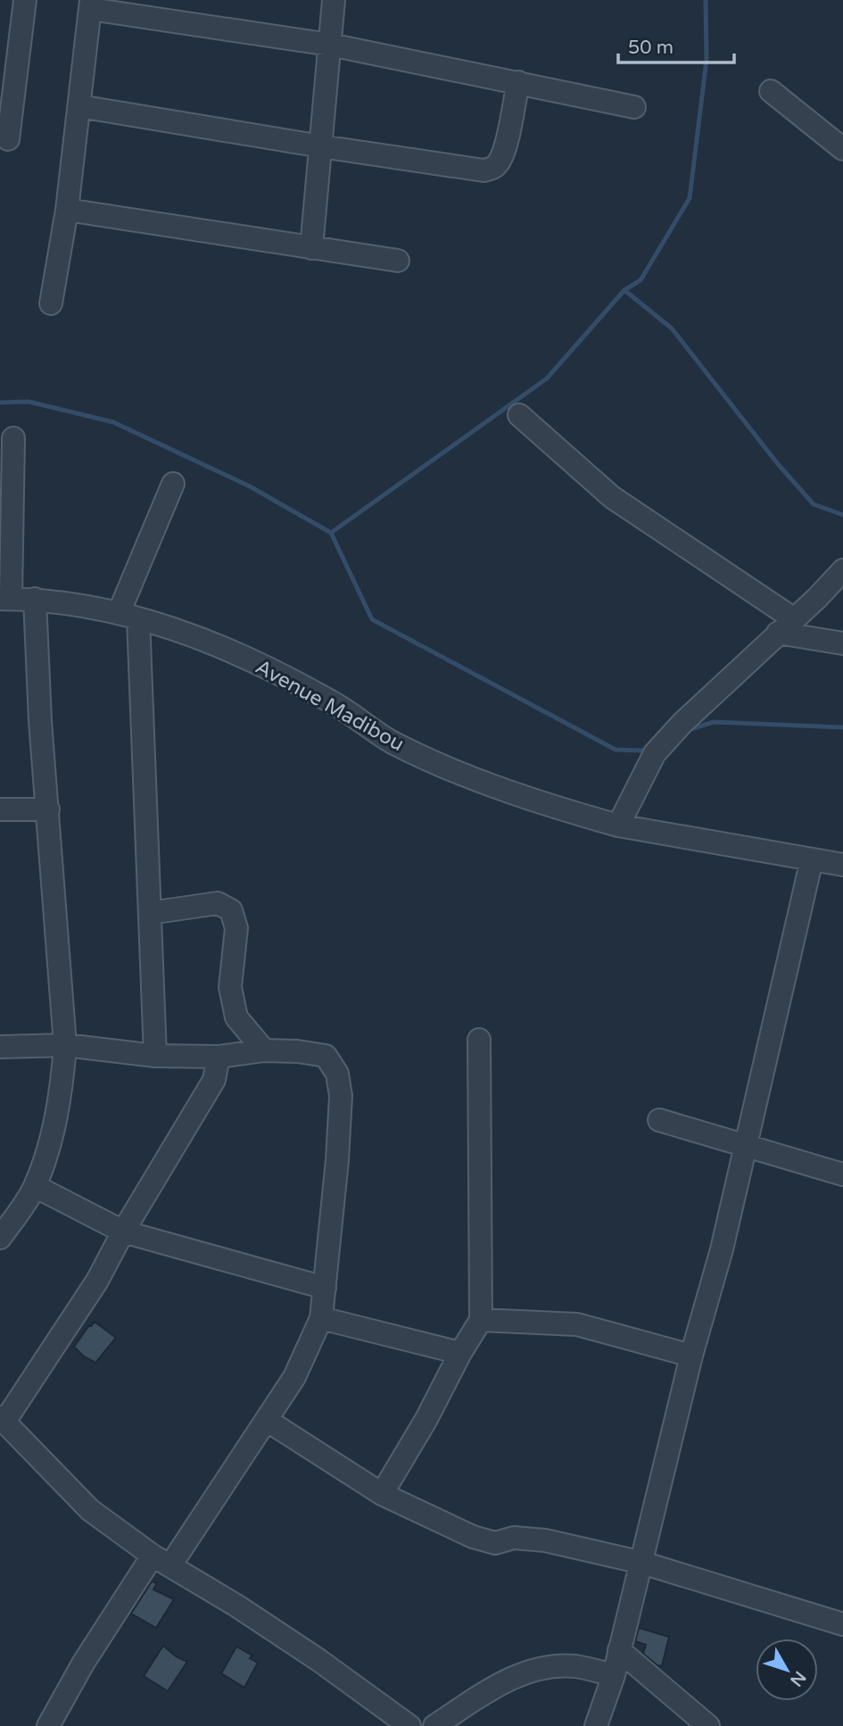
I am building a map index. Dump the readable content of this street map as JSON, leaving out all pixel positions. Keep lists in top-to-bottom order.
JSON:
{
  "streets": {
    "street": ["Avenue Madibou"]
  },
  "scale_bar": "50 m",
  "north": "bottom right"
}
